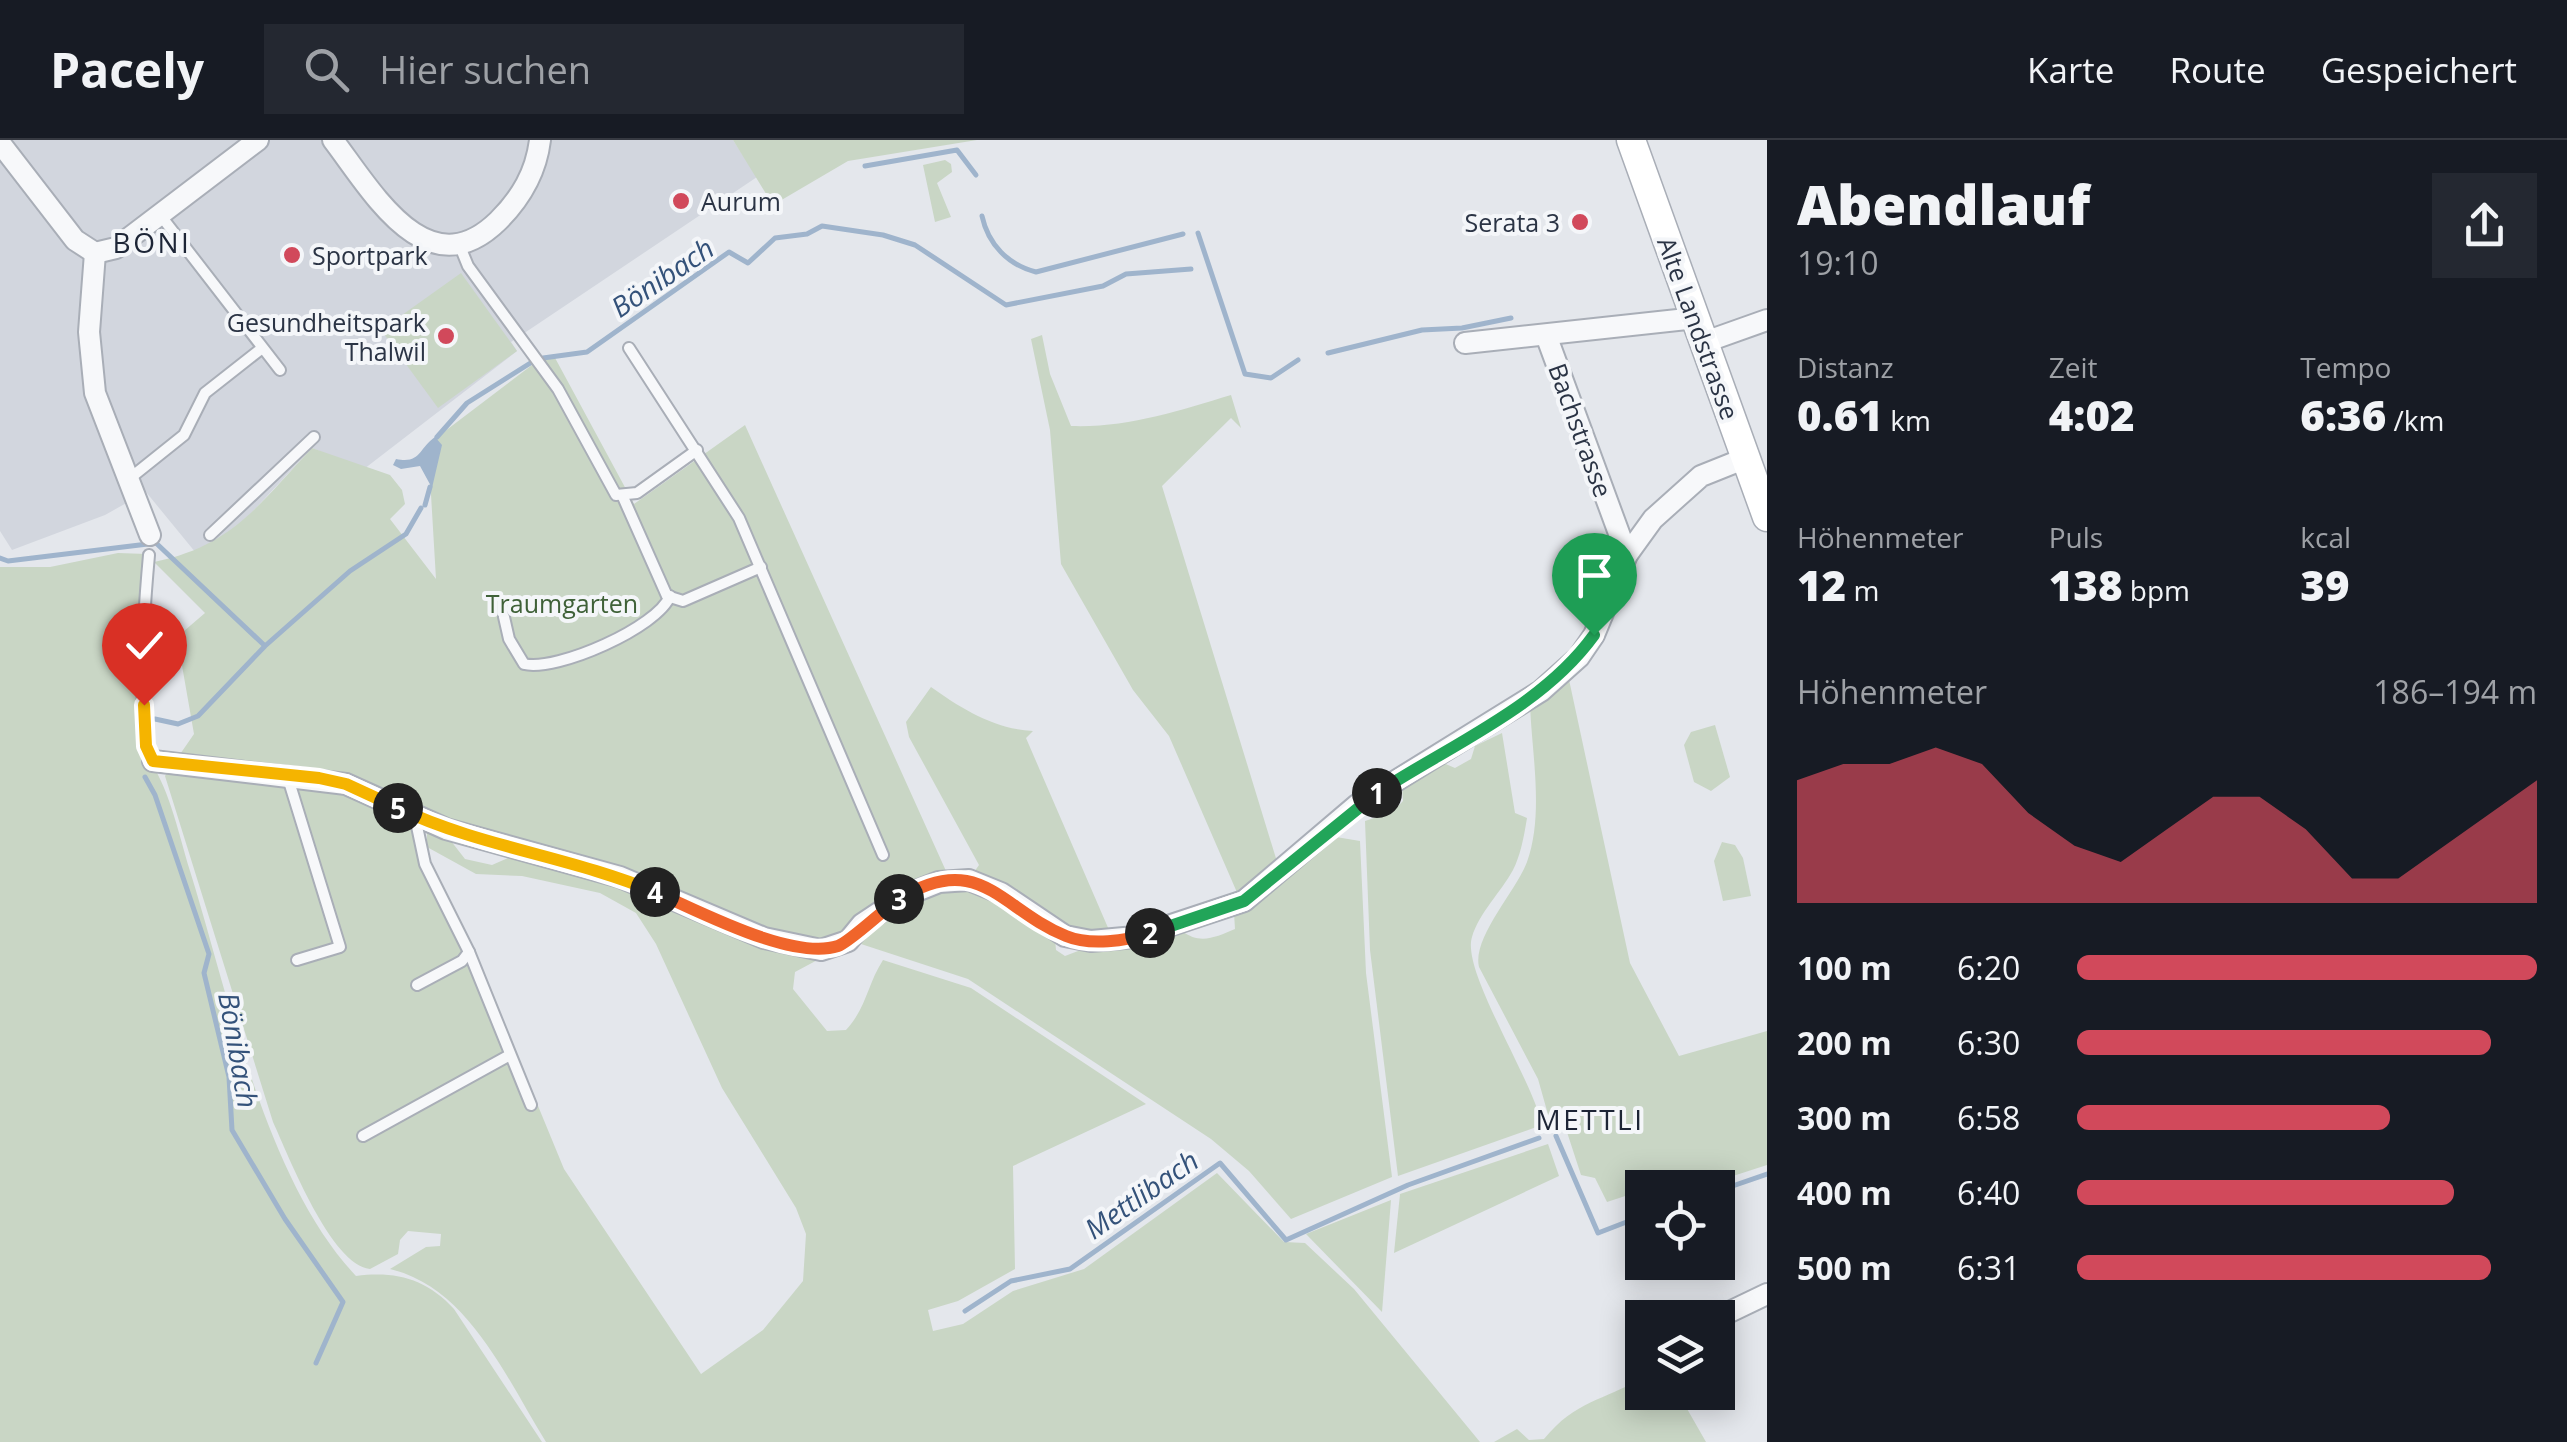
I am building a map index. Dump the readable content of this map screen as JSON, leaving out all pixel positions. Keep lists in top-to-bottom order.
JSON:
{
  "streets": {
    "main road": ["Alte Landstrasse"],
    "street": ["Bachstrasse"]
  },
  "crossings": [
    ["Alte Landstrasse", "Bachstrasse"]
  ],
  "districts": ["BÖNI", "METTLI"],
  "water": ["Bönibach", "Mettlibach"],
  "parks": ["Traumgarten"],
  "places": [
    "Aurum",
    "Serata 3",
    "Sportpark",
    "Gesundheitspark Thalwil"
  ],
  "page": {
    "header": "Pacely",
    "search": "Hier suchen",
    "nav": ["Karte", "Route", "Gespeichert"],
    "heading": ["Abendlauf", "19:10"],
    "stats": [
      ["Distanz", "0.61 km"],
      ["Zeit", "4:02"],
      ["Tempo", "6:36 /km"],
      ["Höhenmeter", "12 m"],
      ["Puls", "138 bpm"],
      ["kcal", "39"]
    ],
    "chart": ["Höhenmeter", "186–194 m"],
    "pins": [
      "1",
      "5",
      "4",
      "3",
      "2"
    ],
    "list": [
      {
        "name": "100 m",
        "note": "6:20"
      },
      {
        "name": "200 m",
        "note": "6:30"
      },
      {
        "name": "300 m",
        "note": "6:58"
      },
      {
        "name": "400 m",
        "note": "6:40"
      },
      {
        "name": "500 m",
        "note": "6:31"
      }
    ]
  }
}
